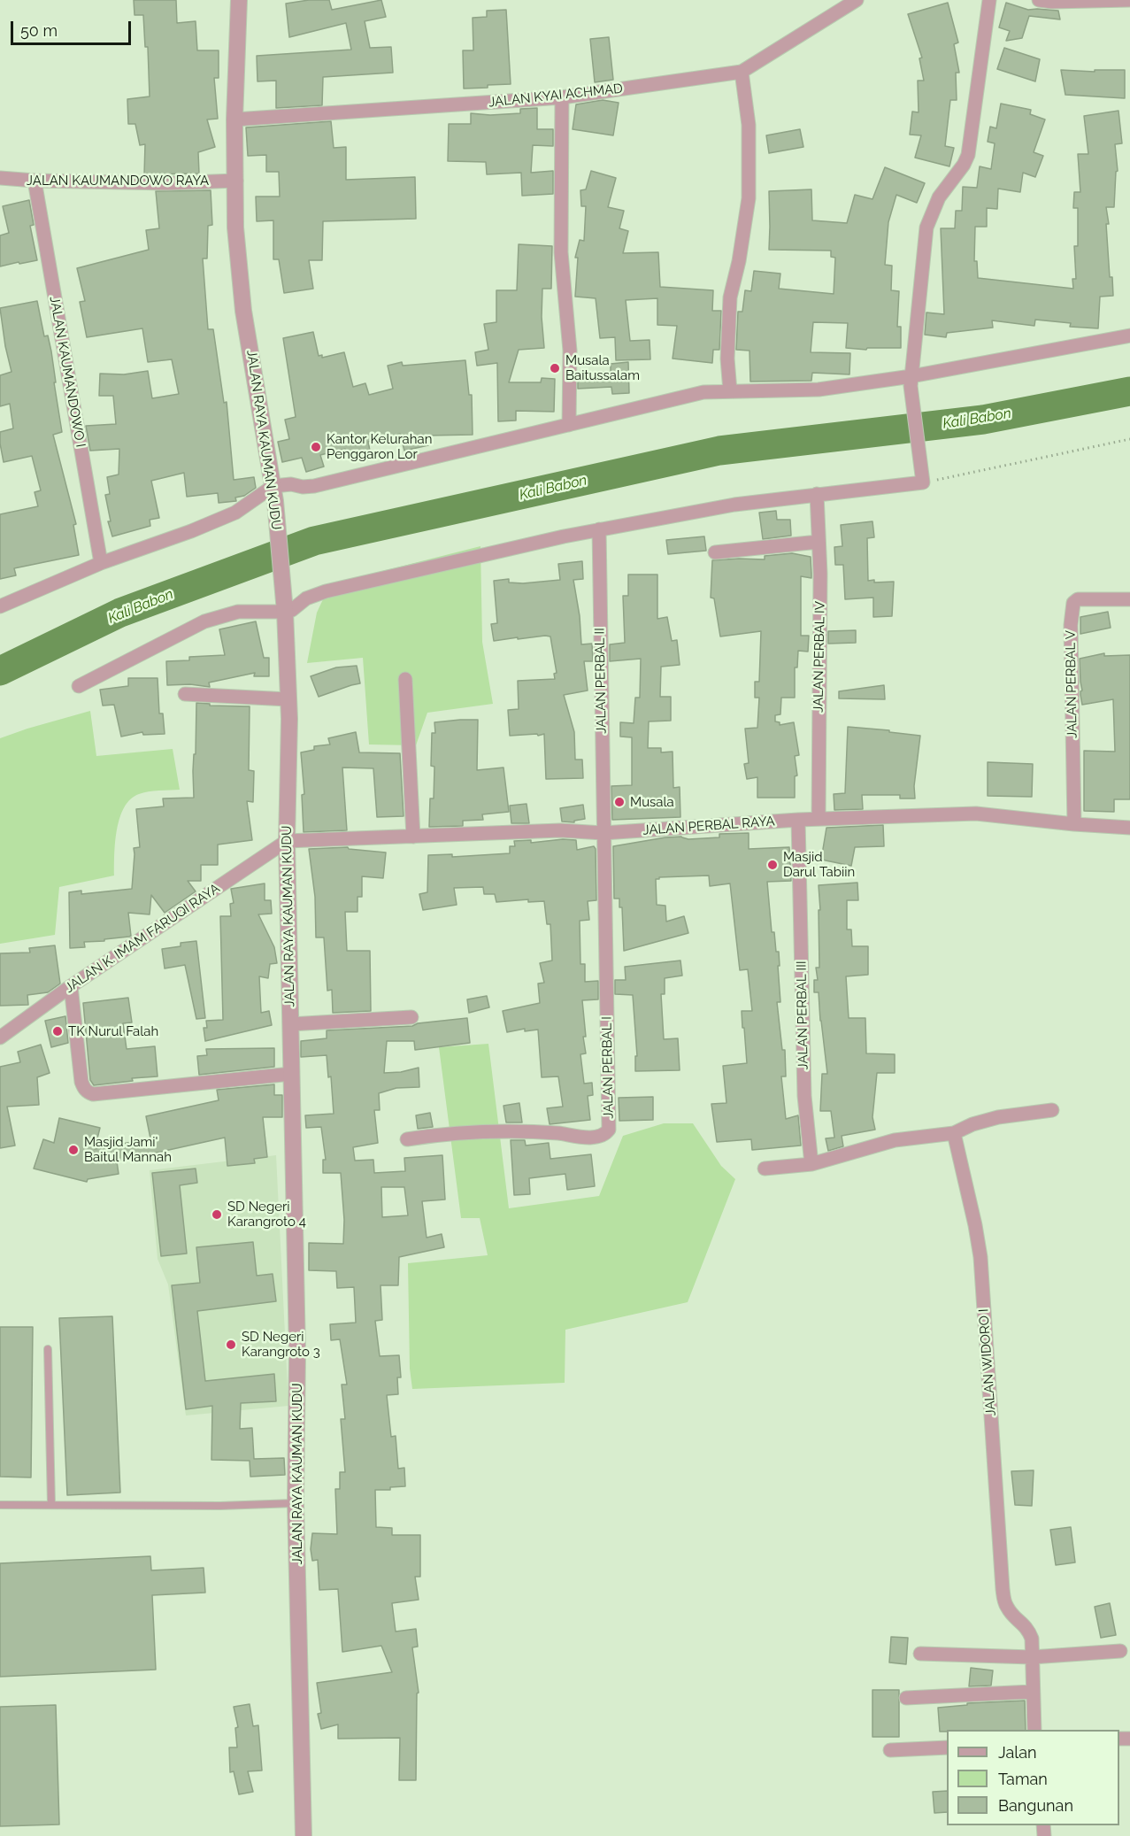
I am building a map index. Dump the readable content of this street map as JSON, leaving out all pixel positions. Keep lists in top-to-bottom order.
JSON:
{
  "streets": {
    "street": [
      "JALAN KYAI ACHMAD",
      "JALAN KAUMANDOWO RAYA",
      "JALAN KAUMANDOWO I",
      "JALAN RAYA KAUMAN KUDU",
      "JALAN PERBAL IV",
      "JALAN PERBAL II",
      "JALAN PERBAL V",
      "JALAN PERBAL RAYA",
      "JALAN K. IMAM FARUQI RAYA",
      "JALAN PERBAL III",
      "JALAN PERBAL I",
      "JALAN WIDORO I"
    ]
  },
  "crossings": [
    ["JALAN KYAI ACHMAD", "JALAN RAYA KAUMAN KUDU"],
    ["JALAN KAUMANDOWO RAYA", "JALAN KAUMANDOWO I"],
    ["JALAN KAUMANDOWO RAYA", "JALAN RAYA KAUMAN KUDU"],
    ["JALAN RAYA KAUMAN KUDU", "JALAN PERBAL RAYA"],
    ["JALAN RAYA KAUMAN KUDU", "JALAN K. IMAM FARUQI RAYA"],
    ["JALAN PERBAL IV", "JALAN PERBAL RAYA"],
    ["JALAN PERBAL II", "JALAN PERBAL RAYA"],
    ["JALAN PERBAL II", "JALAN PERBAL I"],
    ["JALAN PERBAL V", "JALAN PERBAL RAYA"],
    ["JALAN PERBAL RAYA", "JALAN K. IMAM FARUQI RAYA"],
    ["JALAN PERBAL RAYA", "JALAN PERBAL III"],
    ["JALAN PERBAL RAYA", "JALAN PERBAL I"]
  ],
  "water": ["Kali Babon"],
  "places": [
    "Musala Baitussalam",
    "Kantor Kelurahan Penggaron Lor",
    "Musala",
    "Masjid Darul Tabiin",
    "TK Nurul Falah",
    "Masjid Jami' Baitul Mannah",
    "SD Negeri Karangroto 4",
    "SD Negeri Karangroto 3"
  ],
  "legend": ["Jalan", "Taman", "Bangunan"],
  "scale_bar": "50 m"
}
